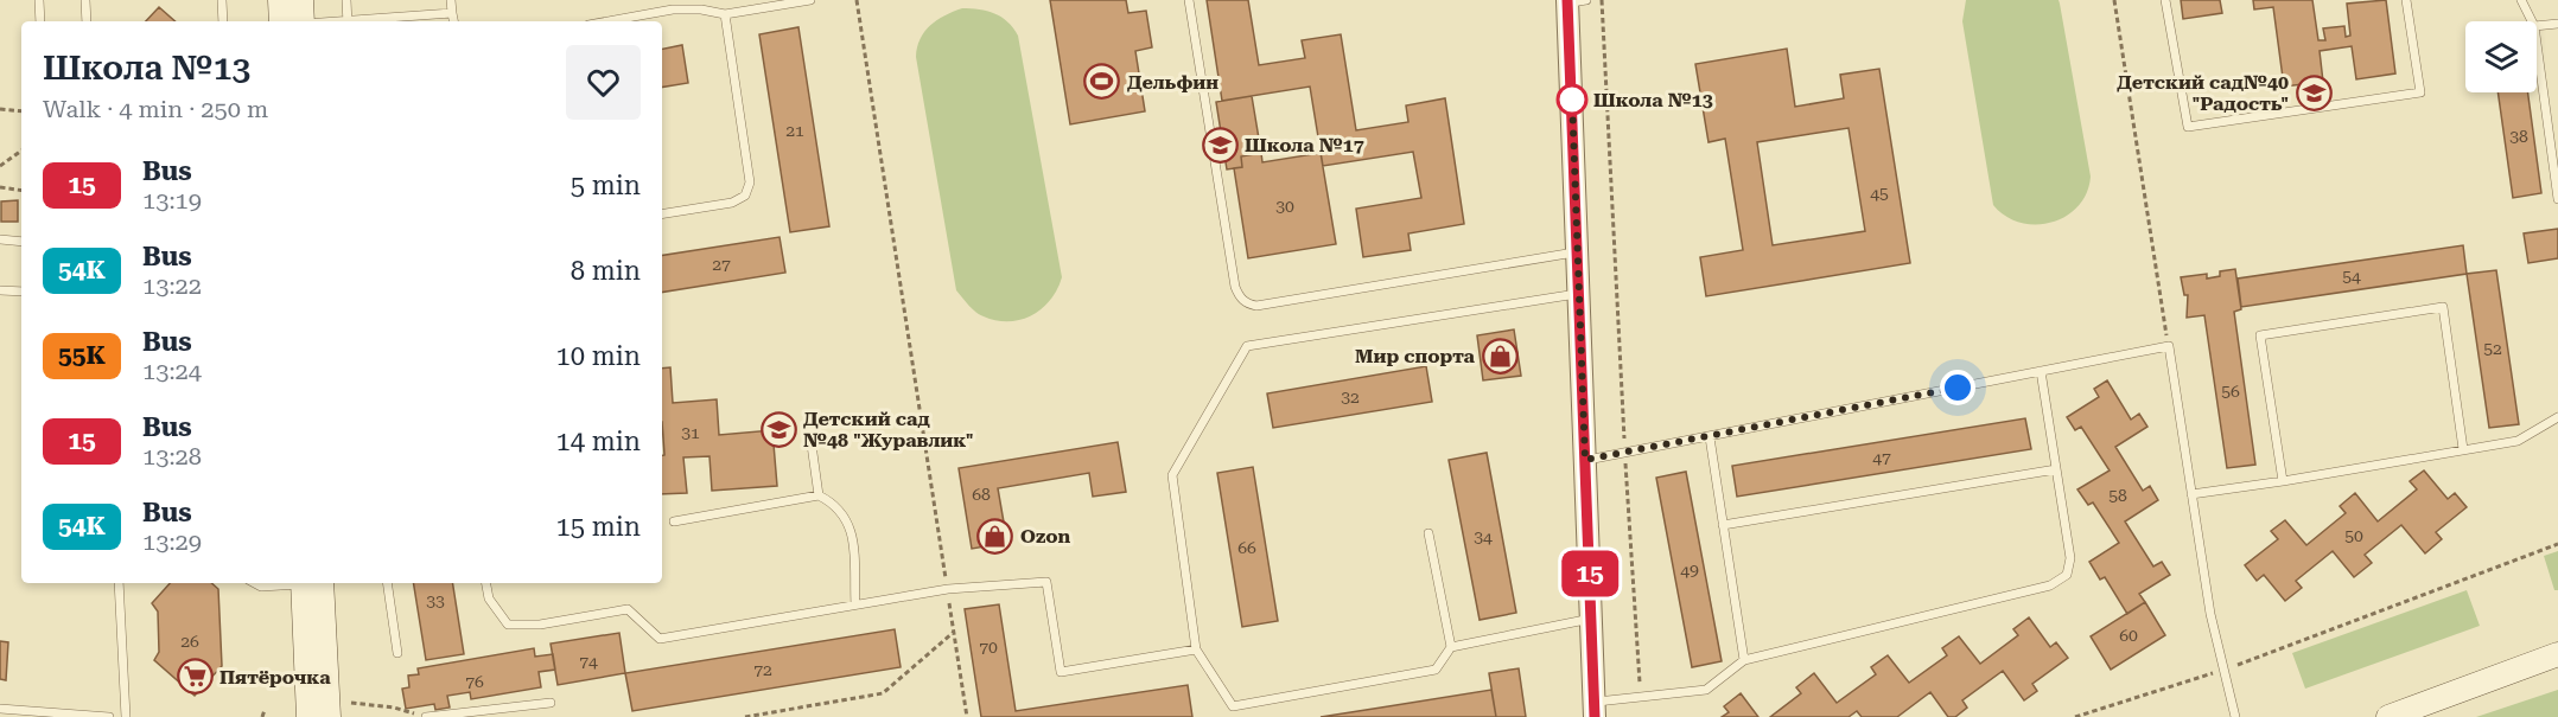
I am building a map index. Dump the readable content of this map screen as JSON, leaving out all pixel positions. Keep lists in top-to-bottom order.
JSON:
{
  "places": {
    "sports": ["Дельфин"],
    "school or university": ["Детский сад№40 \"Радость\"", "Школа №17", "Детский сад №48 \"Журавлик\""],
    "other": ["Школа №13"],
    "shop": ["Мир спорта", "Ozon"],
    "supermarket": ["Пятёрочка"]
  },
  "lines": ["bus line 15"],
  "house_numbers": [
    "21",
    "38",
    "45",
    "30",
    "27",
    "54",
    "52",
    "56",
    "32",
    "31",
    "47",
    "68",
    "58",
    "50",
    "34",
    "66",
    "49",
    "33",
    "60",
    "26",
    "70",
    "74",
    "72",
    "76"
  ],
  "page": {
    "on_map": "15",
    "heading": ["Школа №13", "Walk · 4 min · 250 m"],
    "list": [
      {
        "mark": "15",
        "name": "Bus",
        "note": "13:19",
        "value": "5 min"
      },
      {
        "mark": "54К",
        "name": "Bus",
        "note": "13:22",
        "value": "8 min"
      },
      {
        "mark": "55К",
        "name": "Bus",
        "note": "13:24",
        "value": "10 min"
      },
      {
        "mark": "15",
        "name": "Bus",
        "note": "13:28",
        "value": "14 min"
      },
      {
        "mark": "54К",
        "name": "Bus",
        "note": "13:29",
        "value": "15 min"
      }
    ]
  }
}
